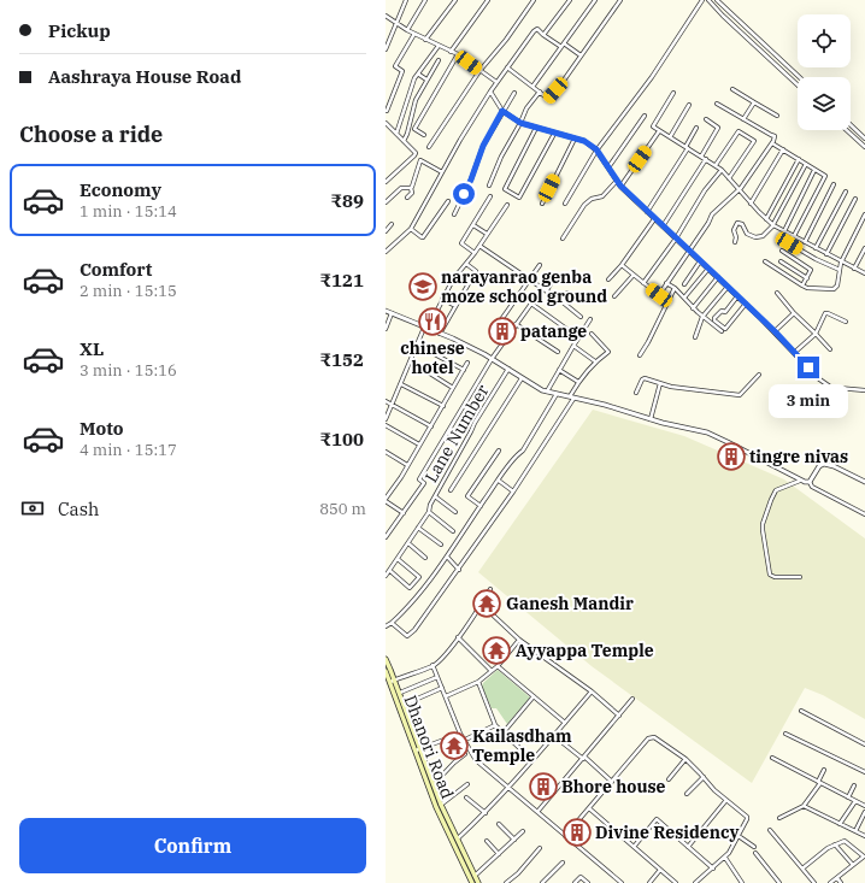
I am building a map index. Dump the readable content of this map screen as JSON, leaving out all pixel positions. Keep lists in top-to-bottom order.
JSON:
{
  "streets": {
    "main road": ["Dhanori Road"],
    "street": ["Lane Number"]
  },
  "places": {
    "school or university": ["narayanrao genba moze school ground"],
    "restaurant": ["chinese hotel"],
    "building": [
      "patange",
      "tingre nivas",
      "Bhore house",
      "Divine Residency"
    ],
    "temple": ["Ganesh Mandir", "Ayyappa Temple", "Kailasdham Temple"]
  },
  "page": {
    "banner": ["Pickup", "Aashraya House Road"],
    "heading": "Choose a ride",
    "list": [
      {
        "name": "Economy",
        "note": "1 min · 15:14",
        "value": "₹89"
      },
      {
        "name": "Comfort",
        "note": "2 min · 15:15",
        "value": "₹121"
      },
      {
        "name": "XL",
        "note": "3 min · 15:16",
        "value": "₹152"
      },
      {
        "name": "Moto",
        "note": "4 min · 15:17",
        "value": "₹100"
      }
    ],
    "bubble": "3 min",
    "pay": ["Cash", "850 m"],
    "buttons": "Confirm"
  }
}
